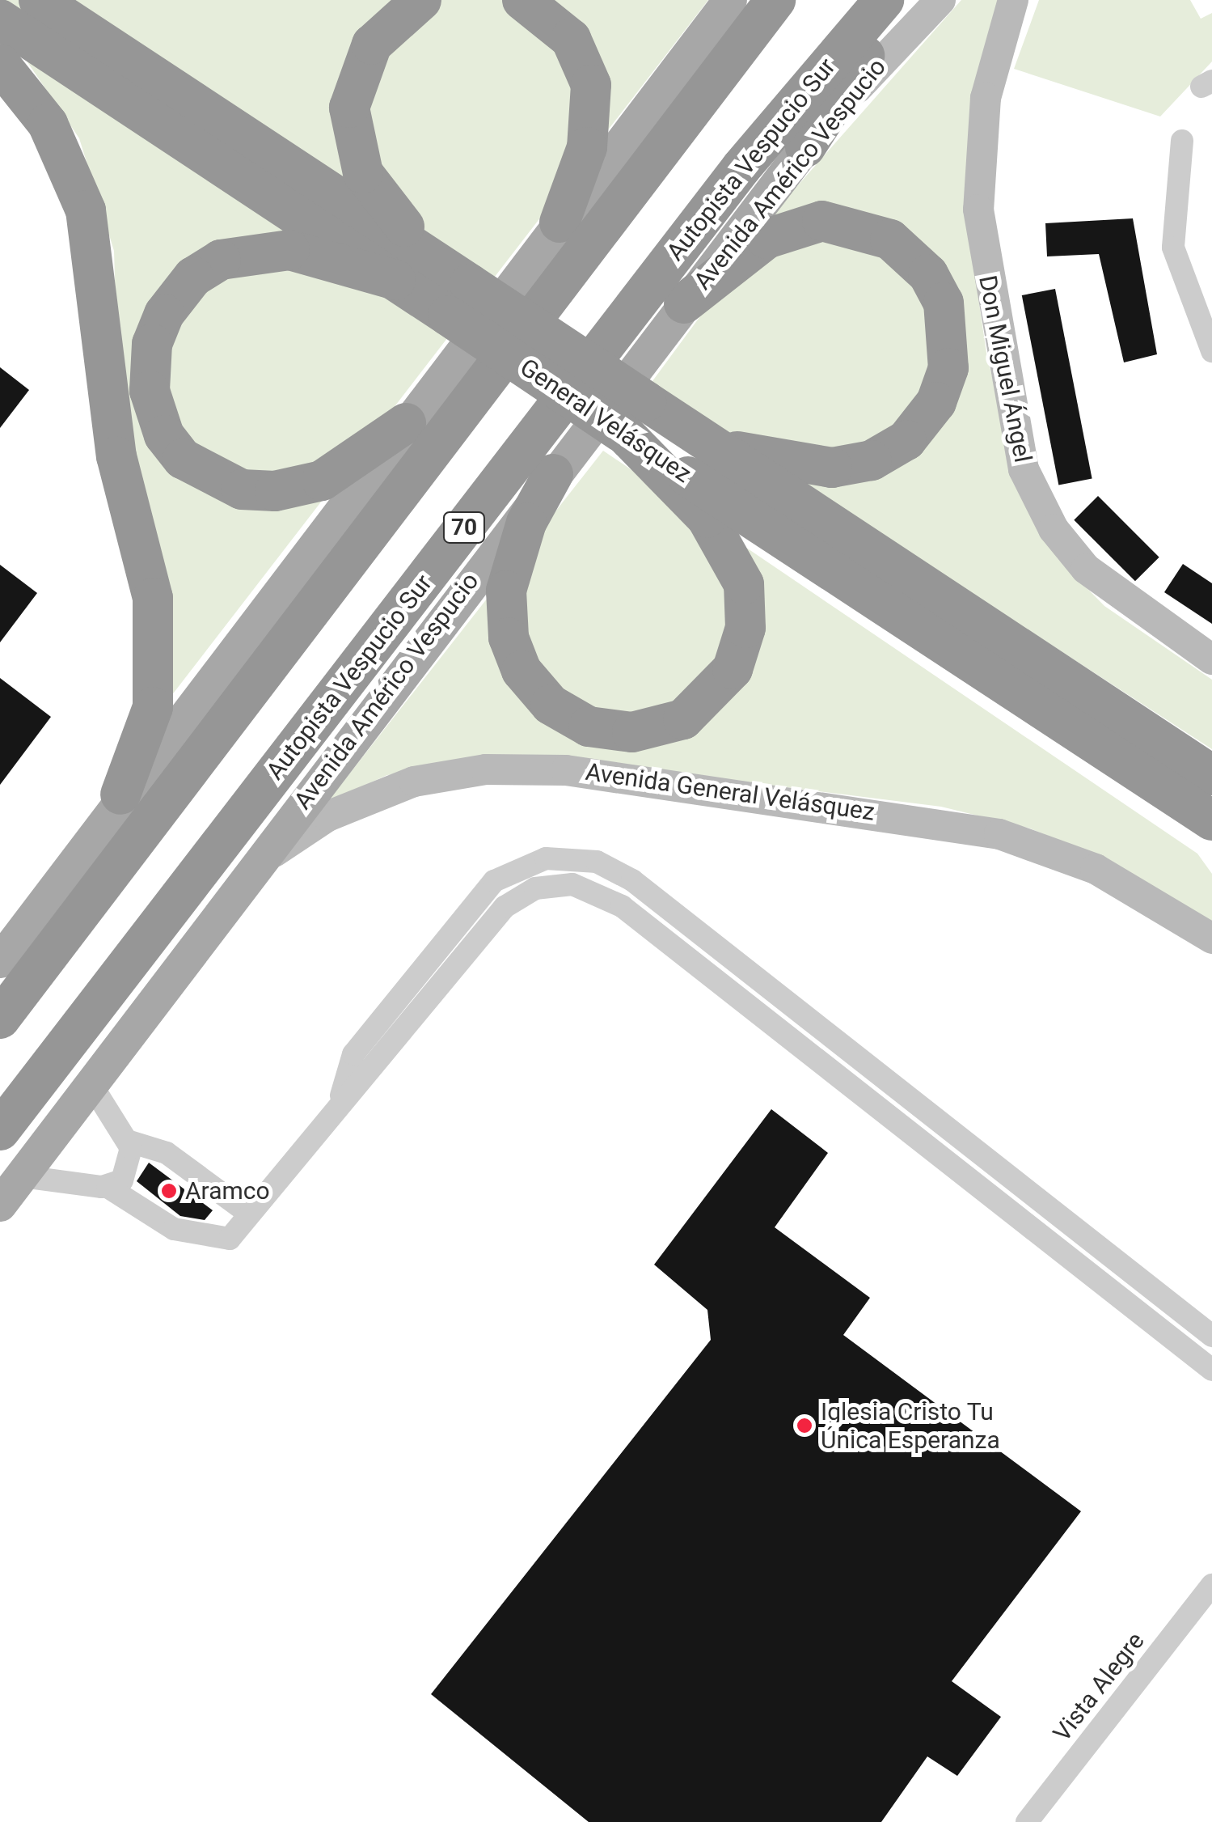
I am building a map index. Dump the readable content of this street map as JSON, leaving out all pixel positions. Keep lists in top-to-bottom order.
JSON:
{
  "streets": {
    "highway": ["Autopista Vespucio Sur", "General Velásquez", "70"],
    "main road": ["Avenida Américo Vespucio", "Don Miguel Ángel", "Avenida General Velásquez"],
    "street": ["Vista Alegre"]
  },
  "crossings": [
    ["Avenida Américo Vespucio", "Avenida General Velásquez"]
  ],
  "places": ["Aramco", "Iglesia Cristo Tu Única Esperanza"]
}
